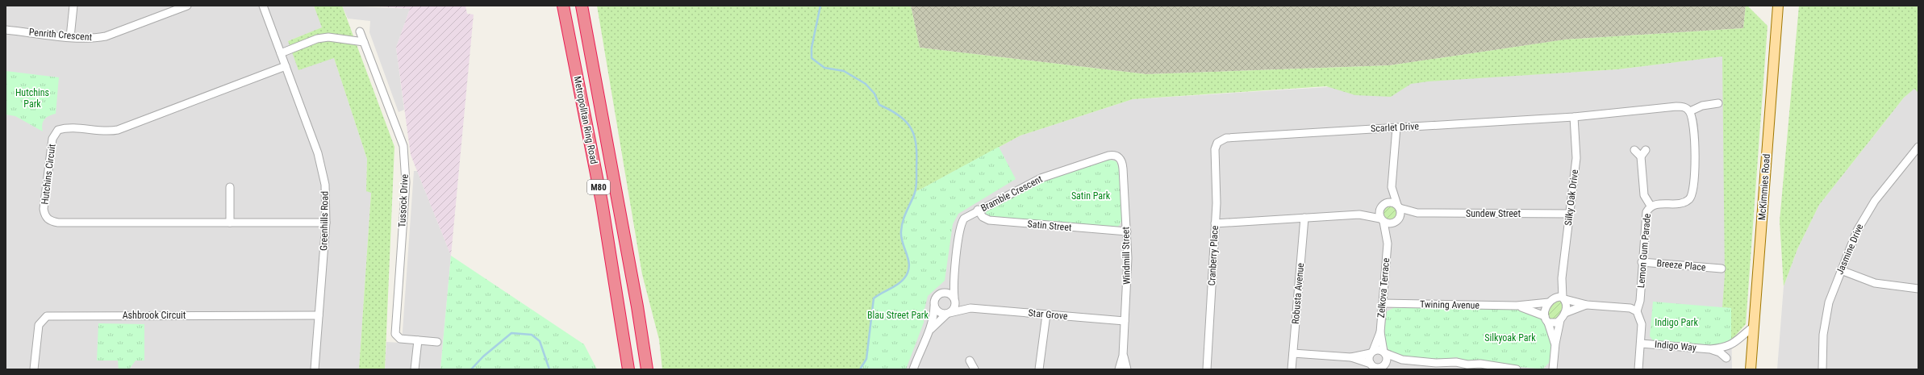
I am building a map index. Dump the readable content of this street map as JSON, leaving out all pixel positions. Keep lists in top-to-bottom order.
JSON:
{
  "streets": {
    "highway": ["Metropolitan Ring Road", "M80"],
    "main road": ["McKimmies Road"],
    "street": [
      "Penrith Crescent",
      "Scarlet Drive",
      "Hutchins Circuit",
      "Bramble Crescent",
      "Silky Oak Drive",
      "Tussock Drive",
      "Sundew Street",
      "Greenhills Road",
      "Satin Street",
      "Jasmine Drive",
      "Lemon Gum Parade",
      "Windmill Street",
      "Cranberry Place",
      "Breeze Place",
      "Zelkova Terrace",
      "Robusta Avenue",
      "Twining Avenue",
      "Star Grove",
      "Ashbrook Circuit",
      "Indigo Way"
    ]
  },
  "crossings": [
    ["Scarlet Drive", "Silky Oak Drive"],
    ["Scarlet Drive", "Cranberry Place"],
    ["Hutchins Circuit", "Greenhills Road"],
    ["McKimmies Road", "Indigo Way"],
    ["Bramble Crescent", "Satin Street"],
    ["Bramble Crescent", "Windmill Street"],
    ["Bramble Crescent", "Star Grove"],
    ["Silky Oak Drive", "Sundew Street"],
    ["Silky Oak Drive", "Twining Avenue"],
    ["Sundew Street", "Zelkova Terrace"],
    ["Greenhills Road", "Ashbrook Circuit"],
    ["Satin Street", "Windmill Street"],
    ["Lemon Gum Parade", "Breeze Place"],
    ["Windmill Street", "Star Grove"],
    ["Zelkova Terrace", "Twining Avenue"]
  ],
  "parks": [
    "Hutchins Park",
    "Satin Park",
    "Blau Street Park",
    "Indigo Park",
    "Silkyoak Park"
  ]
}
